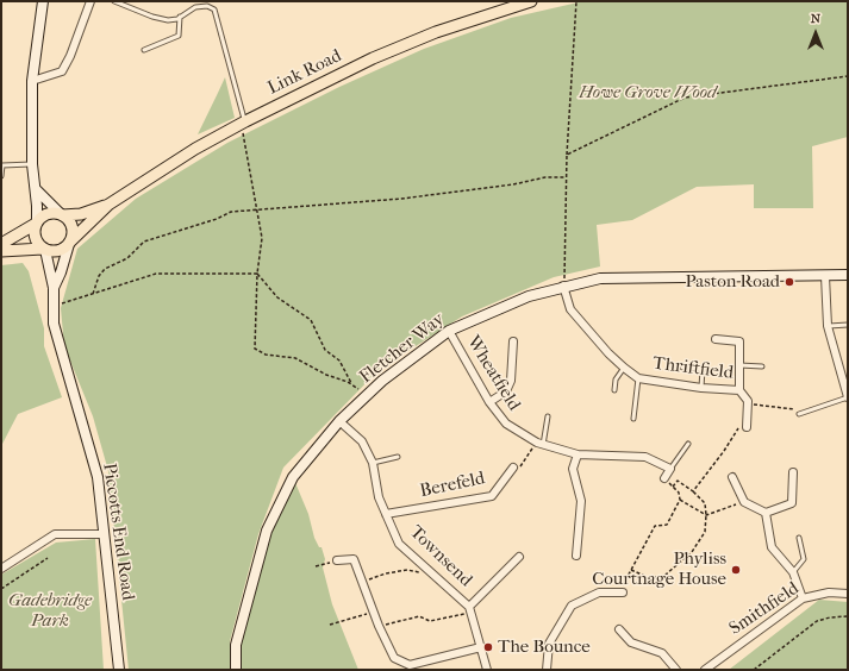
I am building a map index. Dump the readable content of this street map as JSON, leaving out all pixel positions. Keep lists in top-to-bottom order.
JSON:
{
  "streets": {
    "main road": ["Link Road"],
    "street": [
      "Fletcher Way",
      "Thriftfield",
      "Wheatfield",
      "Berefeld",
      "Piccotts End Road",
      "Townsend",
      "Smithfield"
    ]
  },
  "crossings": [
    ["Link Road", "Piccotts End Road"],
    ["Fletcher Way", "Thriftfield"],
    ["Fletcher Way", "Wheatfield"],
    ["Fletcher Way", "Townsend"],
    ["Berefeld", "Townsend"]
  ],
  "parks": ["Howe Grove Wood", "Gadebridge Park"],
  "places": ["Paston Road", "Phyliss Courtnage House", "The Bounce"],
  "north": "top"
}
